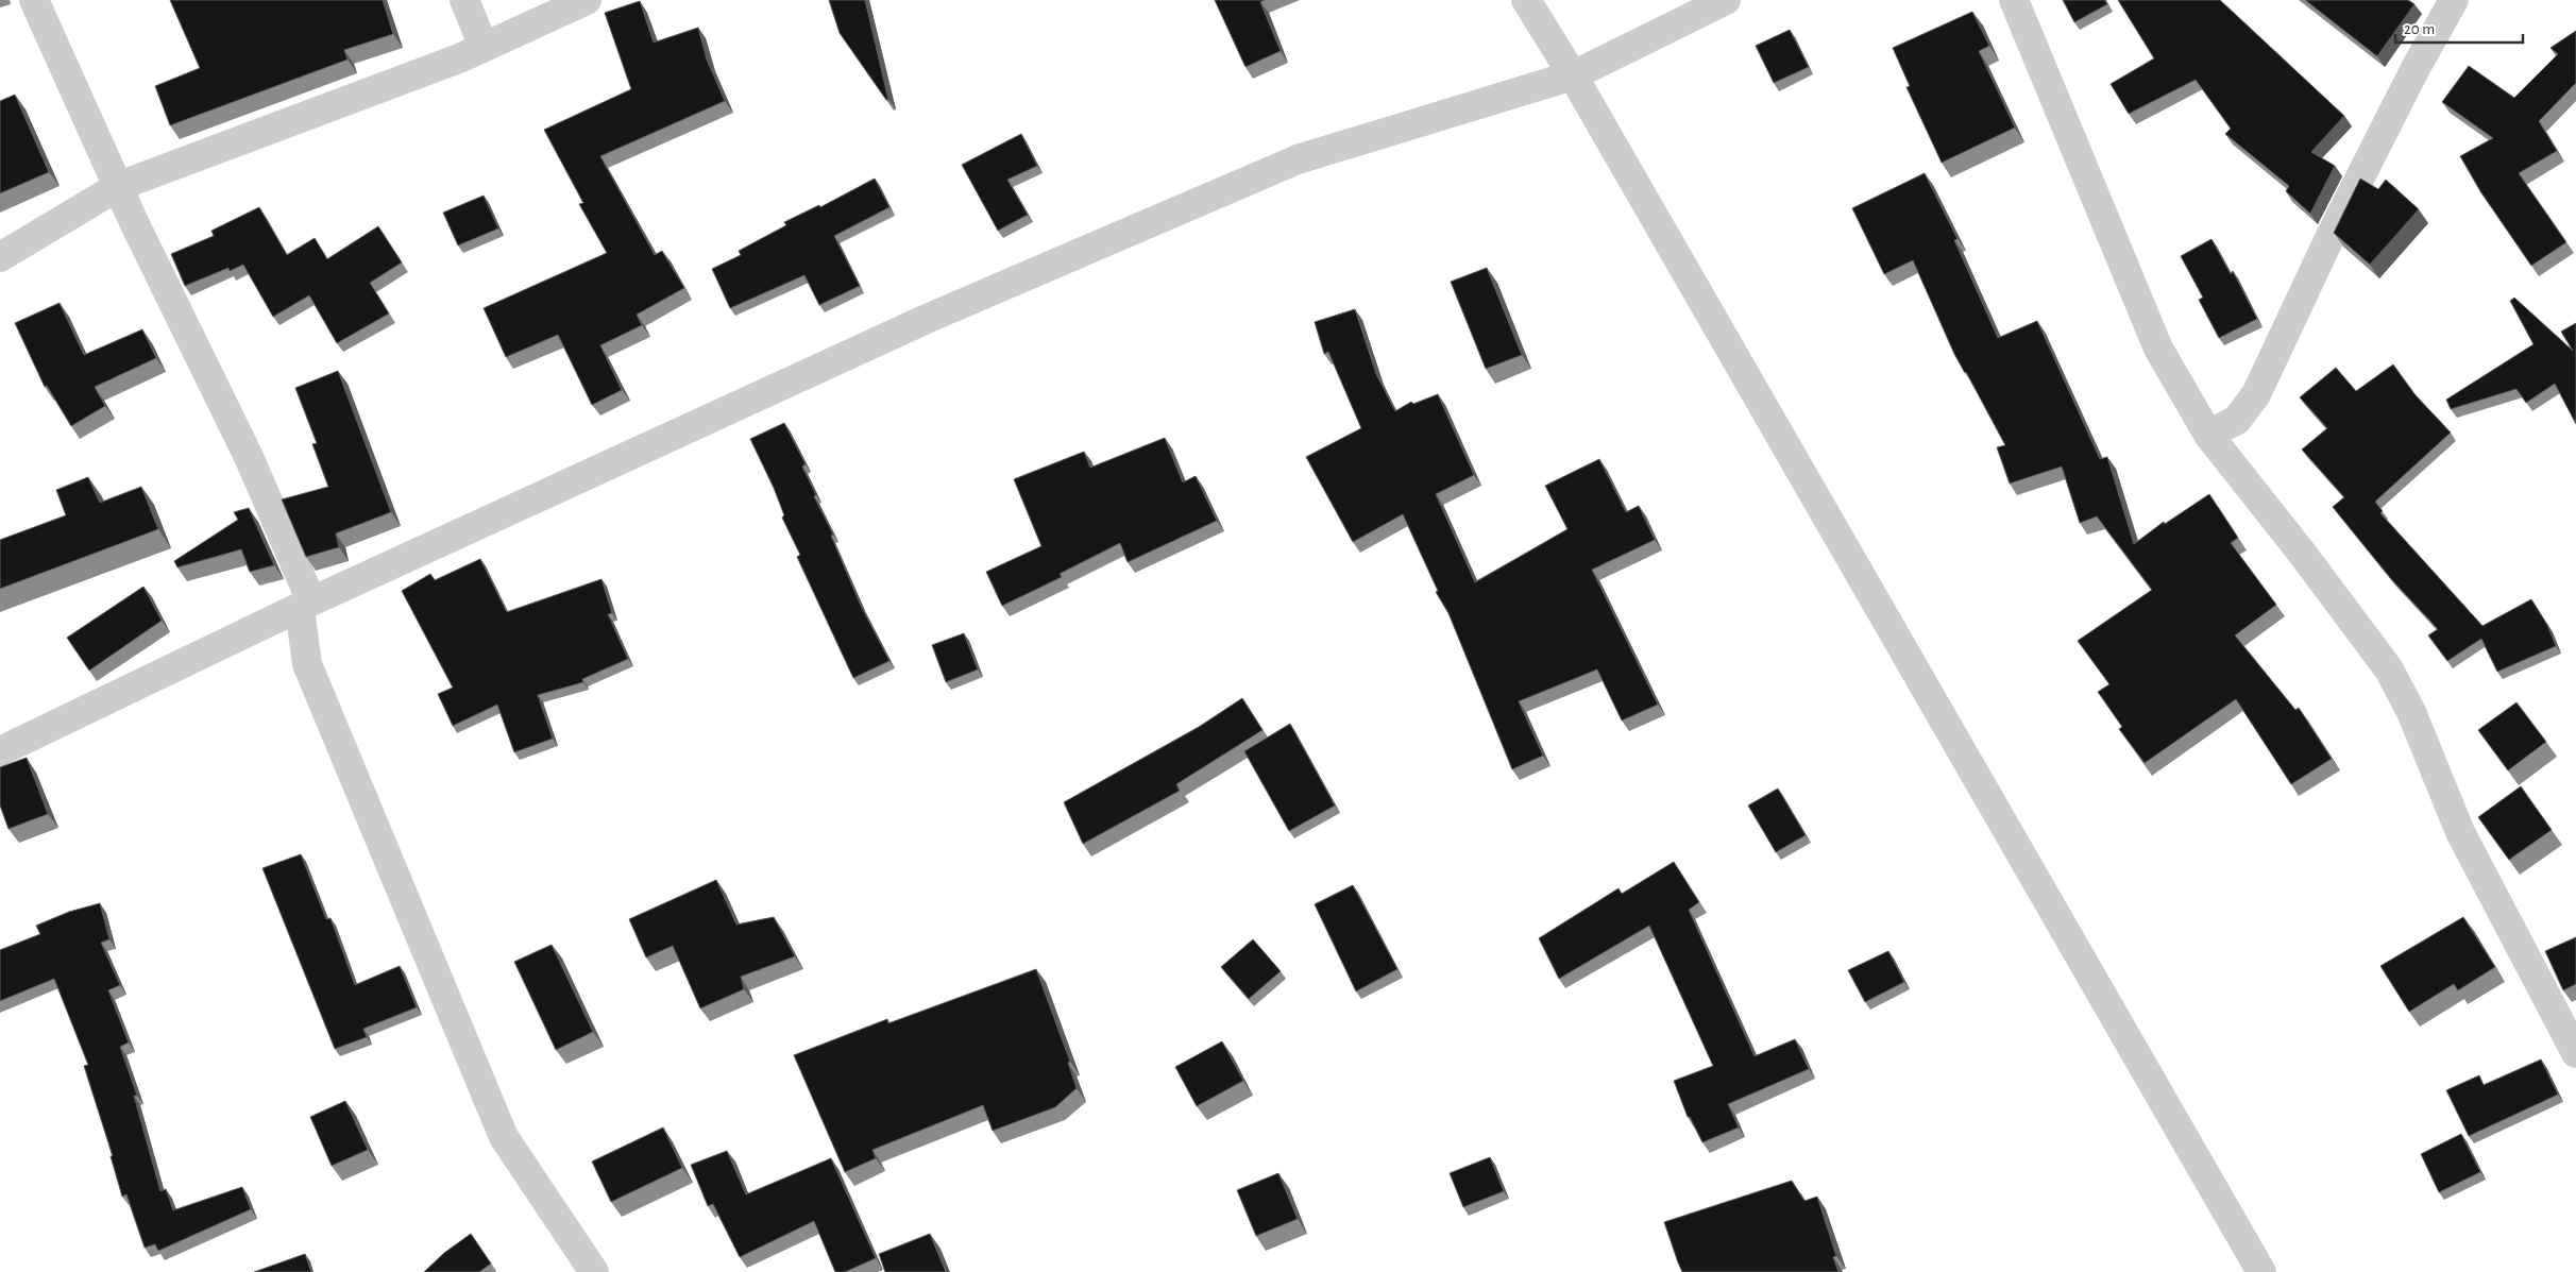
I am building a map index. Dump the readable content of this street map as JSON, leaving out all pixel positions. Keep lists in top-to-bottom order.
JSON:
{
  "scale_bar": "20 m"
}
